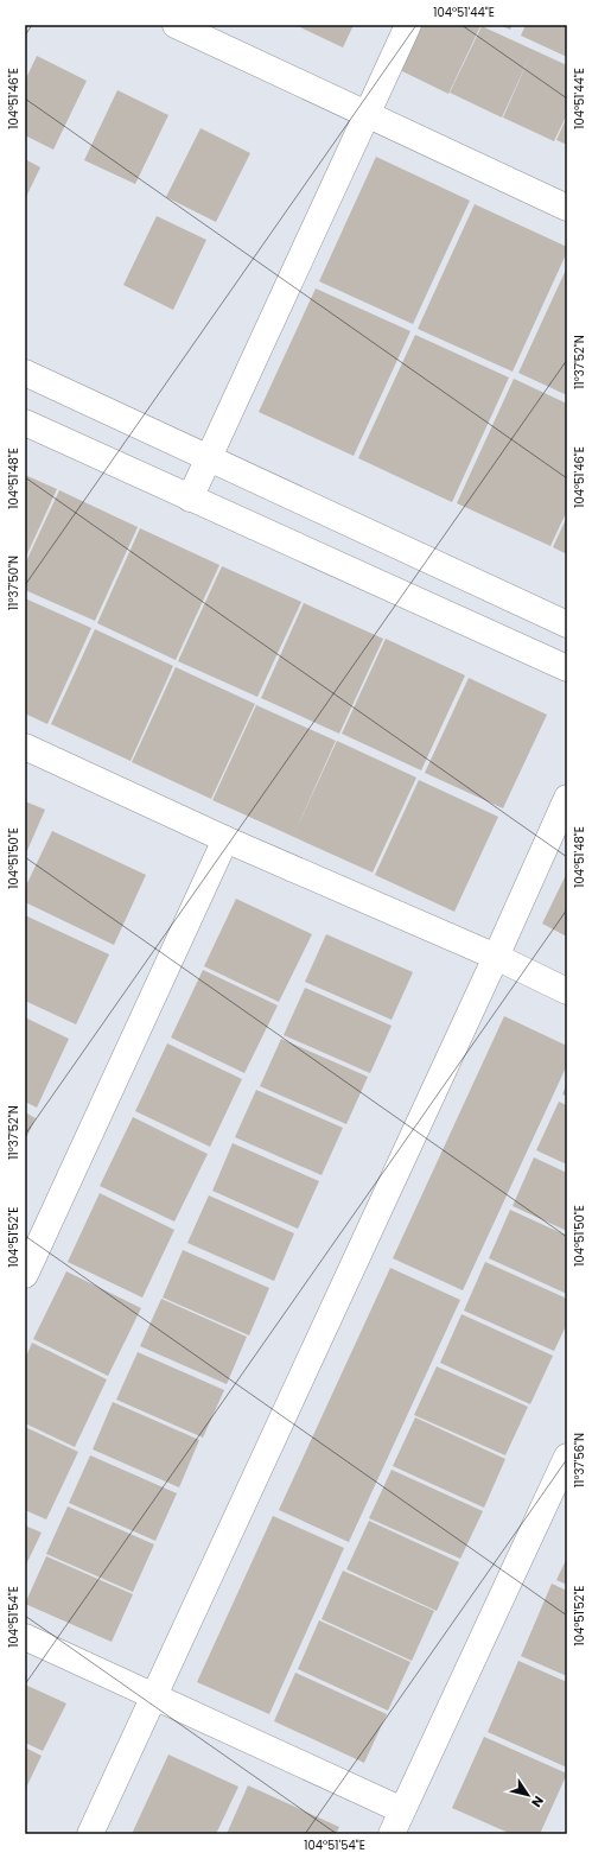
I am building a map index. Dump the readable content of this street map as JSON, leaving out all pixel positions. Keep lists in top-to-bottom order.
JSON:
{
  "north": "bottom right",
  "coordinates": [
    "104°51'44\"E",
    "104°51'46\"E",
    "11°37'52\"N",
    "104°51'48\"E",
    "11°37'50\"N",
    "104°51'50\"E",
    "104°51'52\"E",
    "11°37'56\"N",
    "104°51'54\"E"
  ]
}
